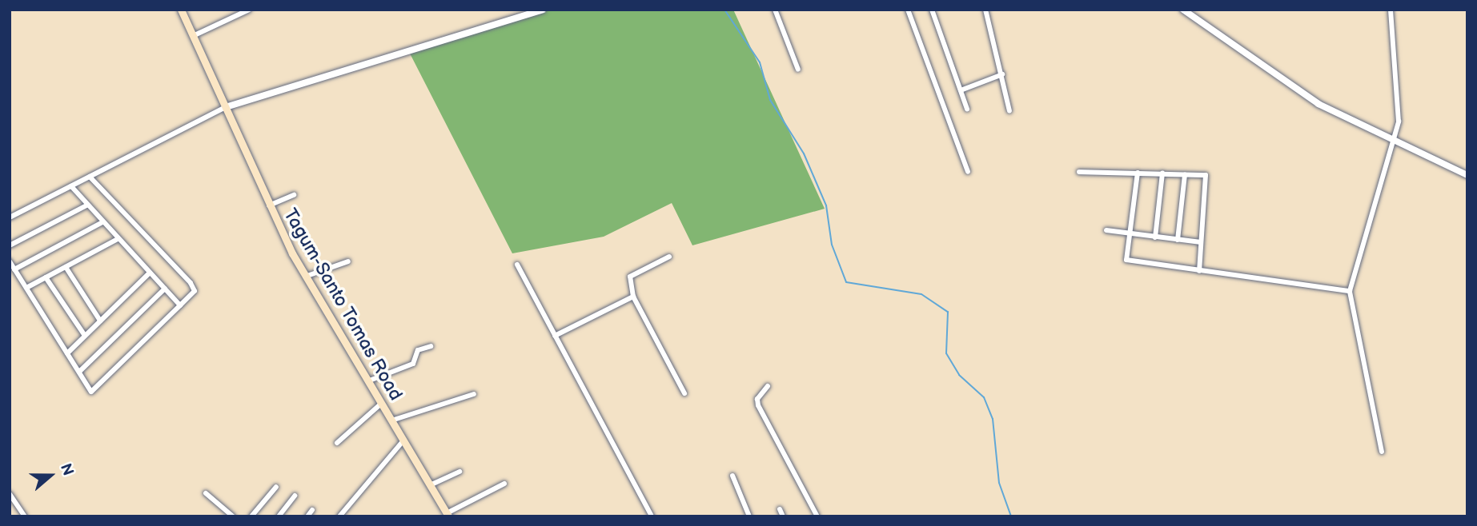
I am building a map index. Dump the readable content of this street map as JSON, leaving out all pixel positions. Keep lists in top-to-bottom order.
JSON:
{
  "streets": {
    "main road": ["Tagum-Santo Tomas Road"]
  },
  "north": "right"
}
